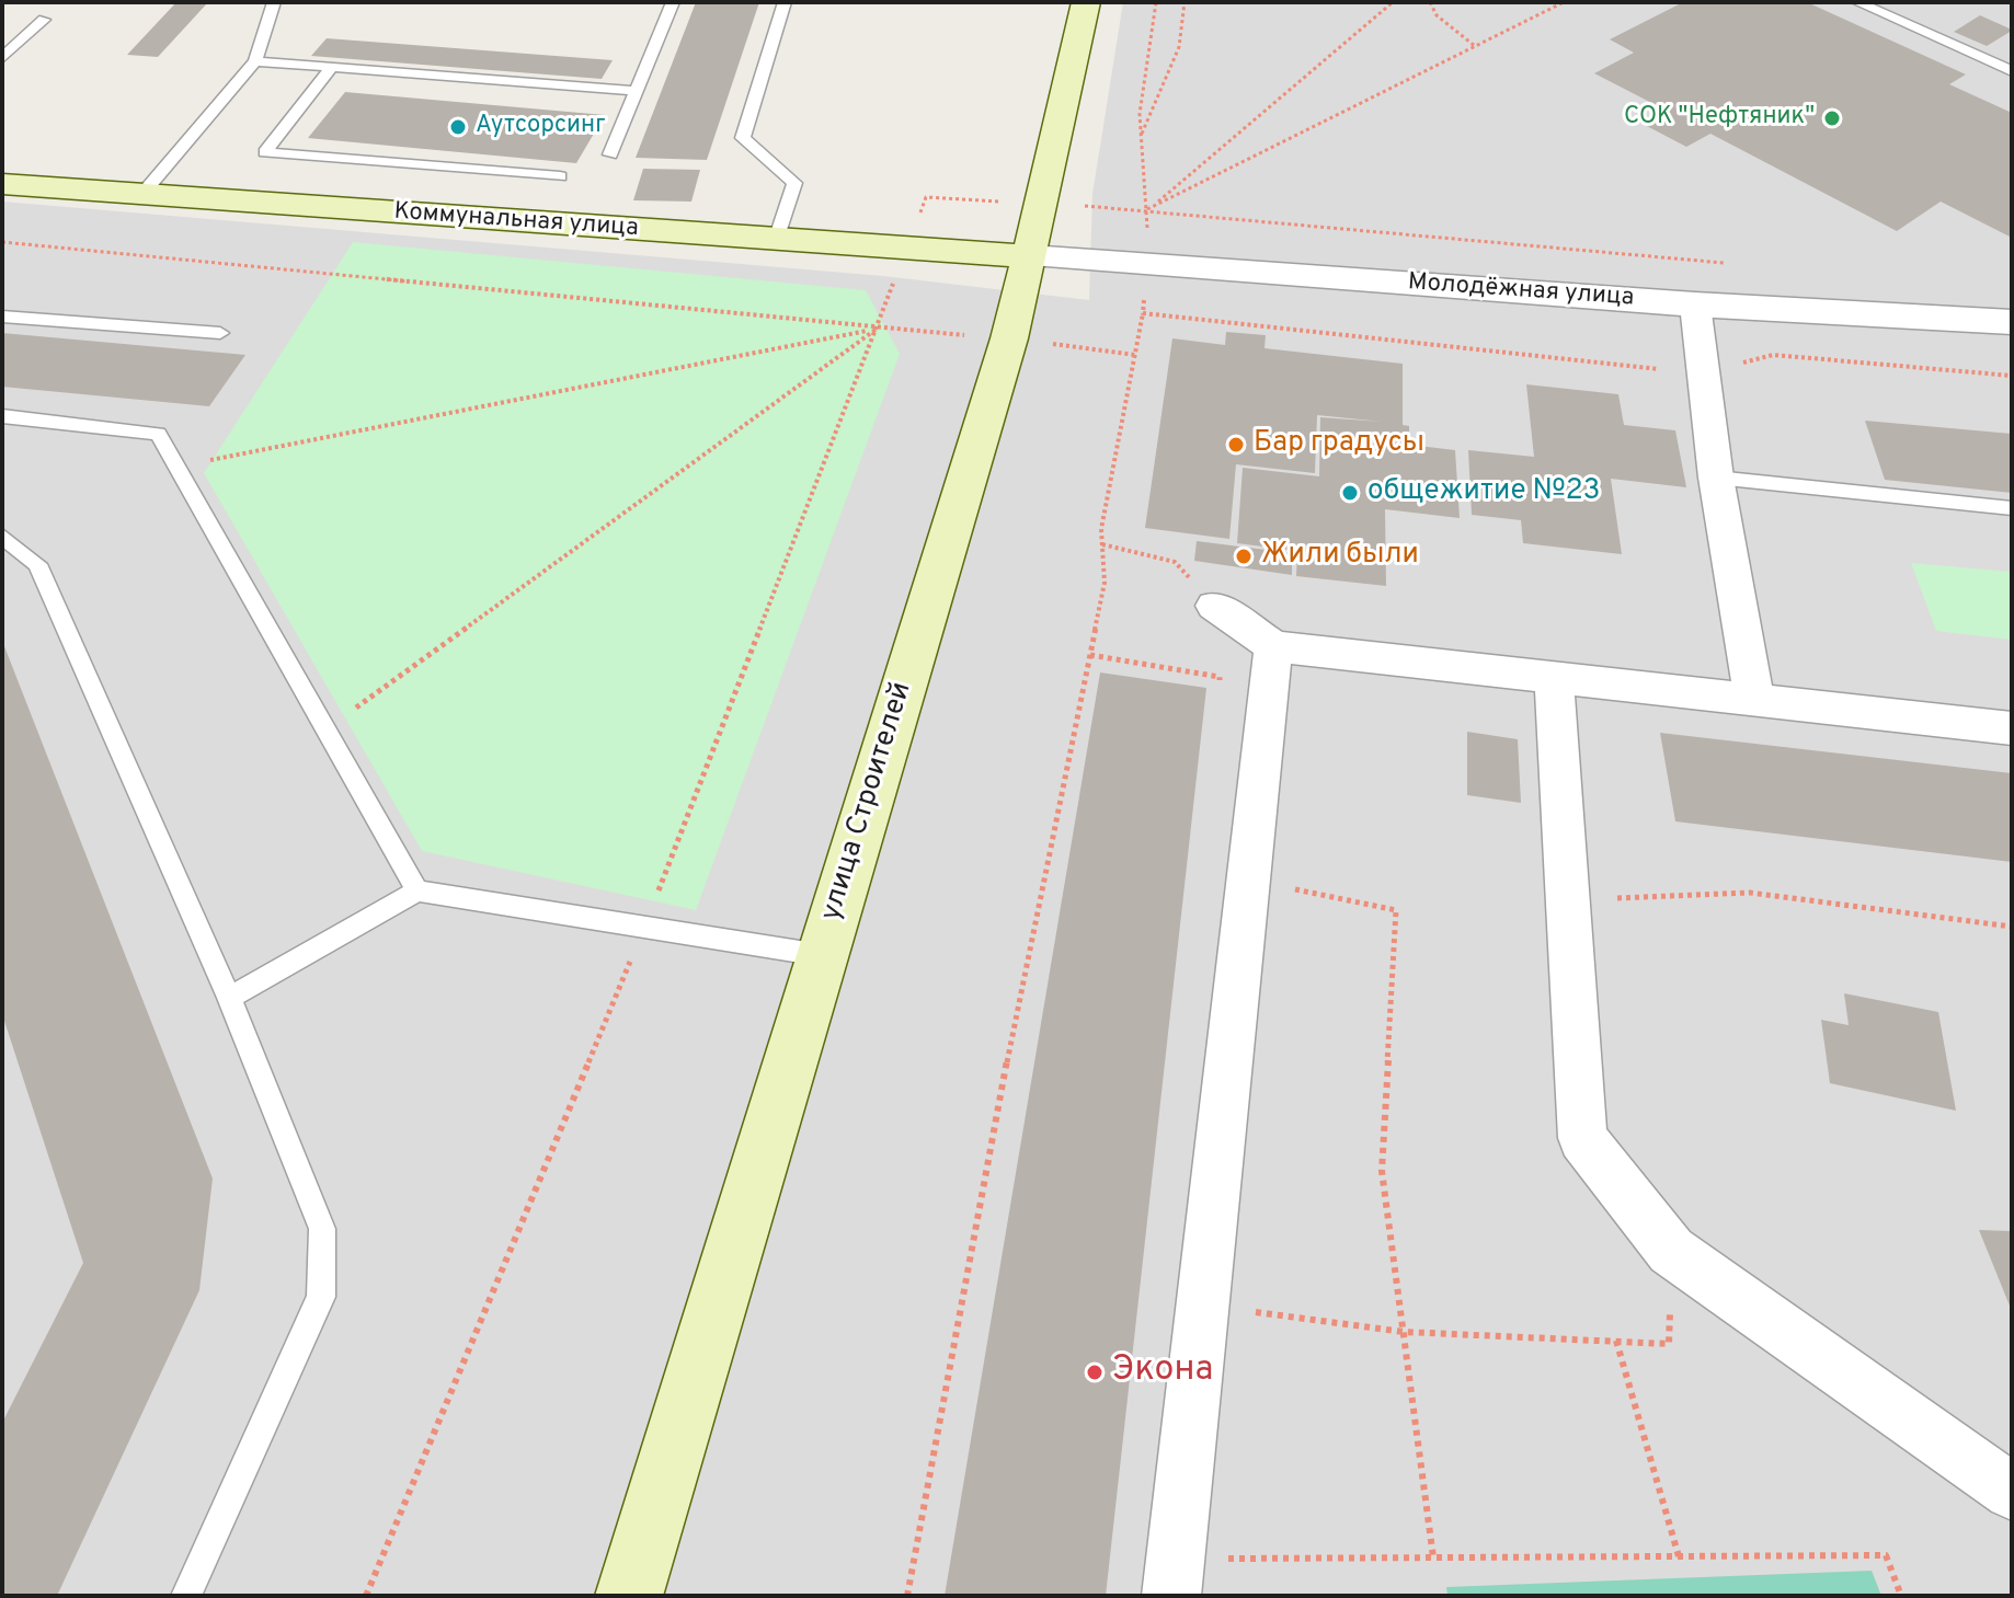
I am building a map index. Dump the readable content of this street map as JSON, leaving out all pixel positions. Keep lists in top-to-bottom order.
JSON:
{
  "streets": {
    "main road": ["Коммунальная улица", "улица Строителей"],
    "street": ["Молодёжная улица"]
  },
  "crossings": [
    ["Коммунальная улица", "Молодёжная улица"],
    ["Коммунальная улица", "улица Строителей"],
    ["Молодёжная улица", "улица Строителей"]
  ],
  "places": [
    "СОК \"Нефтяник\"",
    "Аутсорсинг",
    "Бар градусы",
    "общежитие №23",
    "Жили были",
    "Экона"
  ]
}
